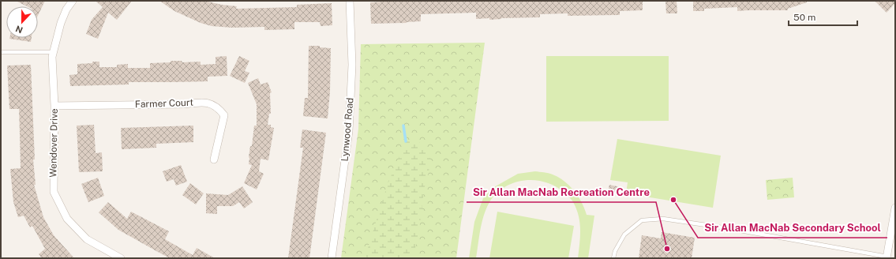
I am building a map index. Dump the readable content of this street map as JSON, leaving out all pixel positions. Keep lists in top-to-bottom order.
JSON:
{
  "streets": {
    "street": ["Farmer Court", "Lynwood Road", "Wendover Drive"]
  },
  "crossings": [
    ["Farmer Court", "Wendover Drive"]
  ],
  "places": ["Sir Allan MacNab Secondary School", "Sir Allan MacNab Recreation Centre"],
  "scale_bar": "50 m",
  "north": "bottom"
}
